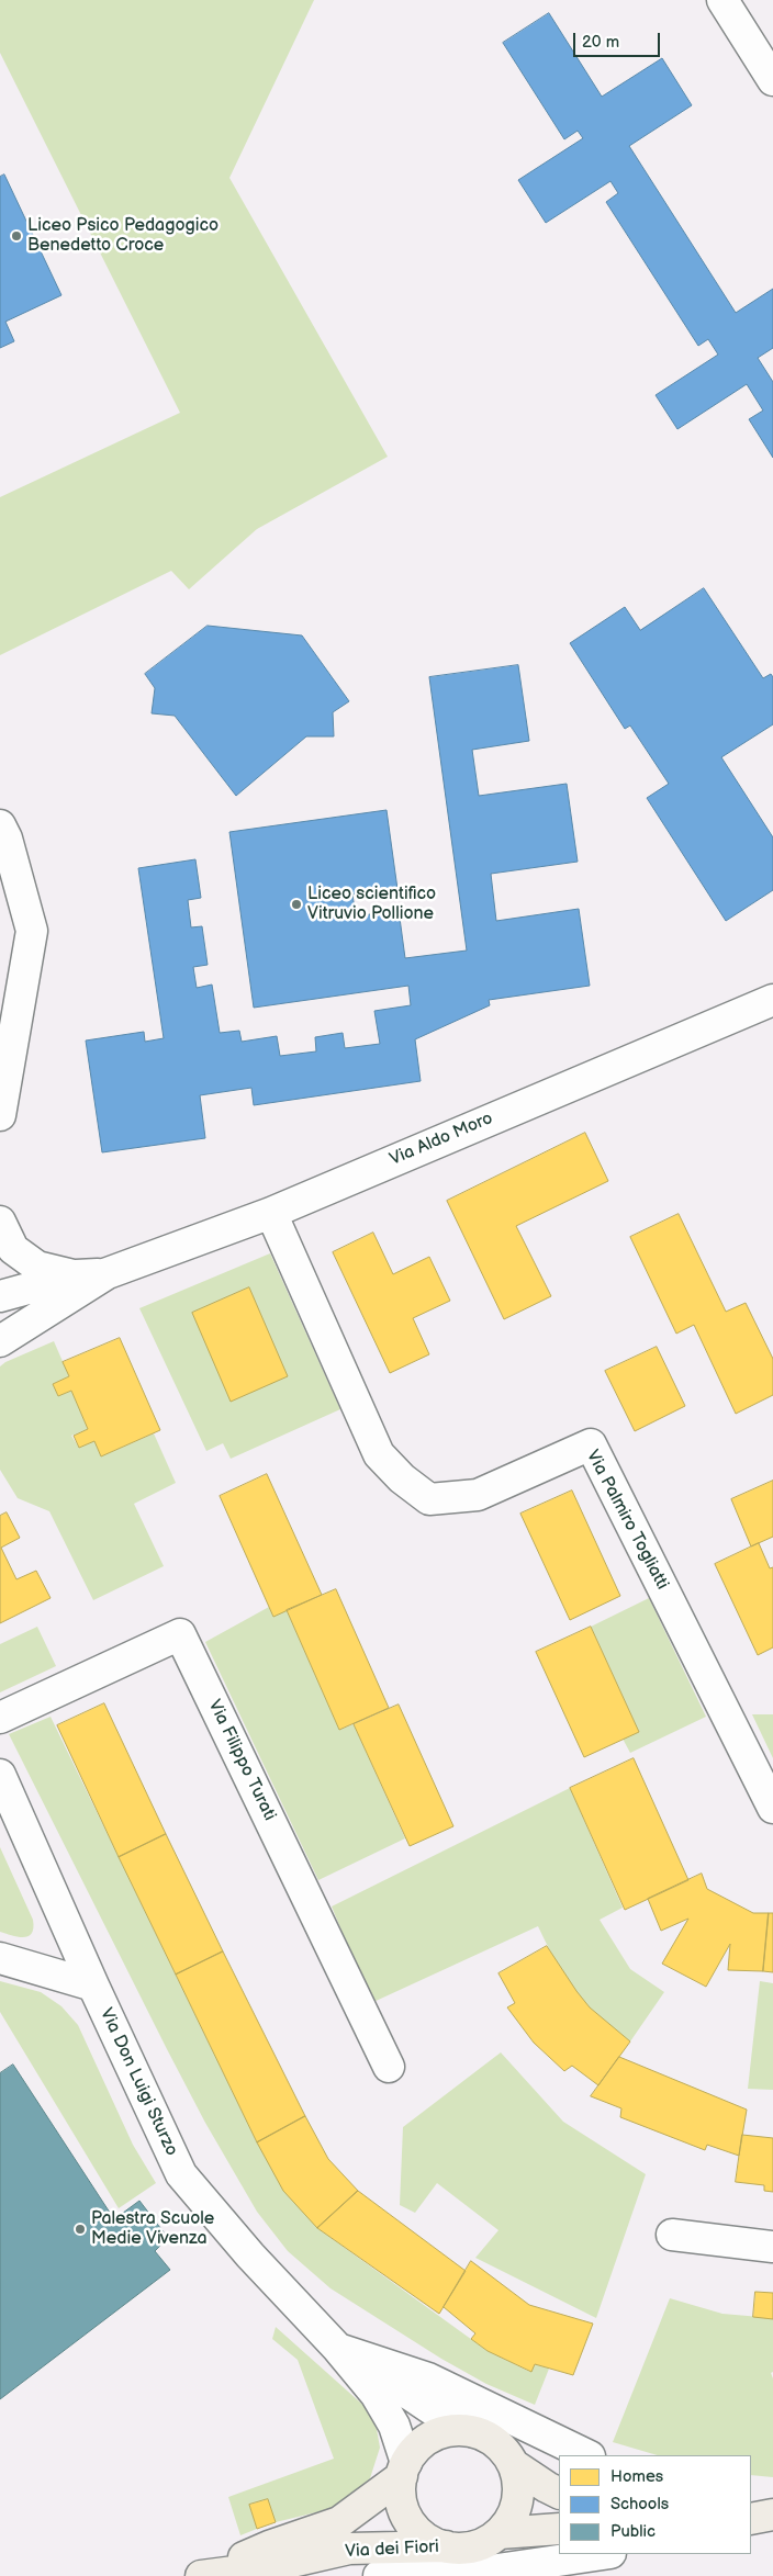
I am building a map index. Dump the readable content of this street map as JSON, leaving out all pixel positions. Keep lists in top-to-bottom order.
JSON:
{
  "streets": {
    "main road": ["Via dei Fiori"],
    "street": [
      "Via Aldo Moro",
      "Via Palmiro Togliatti",
      "Via Filippo Turati",
      "Via Don Luigi Sturzo"
    ]
  },
  "crossings": [
    ["Via Aldo Moro", "Via Palmiro Togliatti"],
    ["Via Don Luigi Sturzo", "Via dei Fiori"]
  ],
  "places": ["Liceo Psico Pedagogico Benedetto Croce", "Liceo scientifico Vitruvio Pollione", "Palestra Scuole Medie Vivenza"],
  "legend": ["Homes", "Schools", "Public"],
  "scale_bar": "20 m"
}
